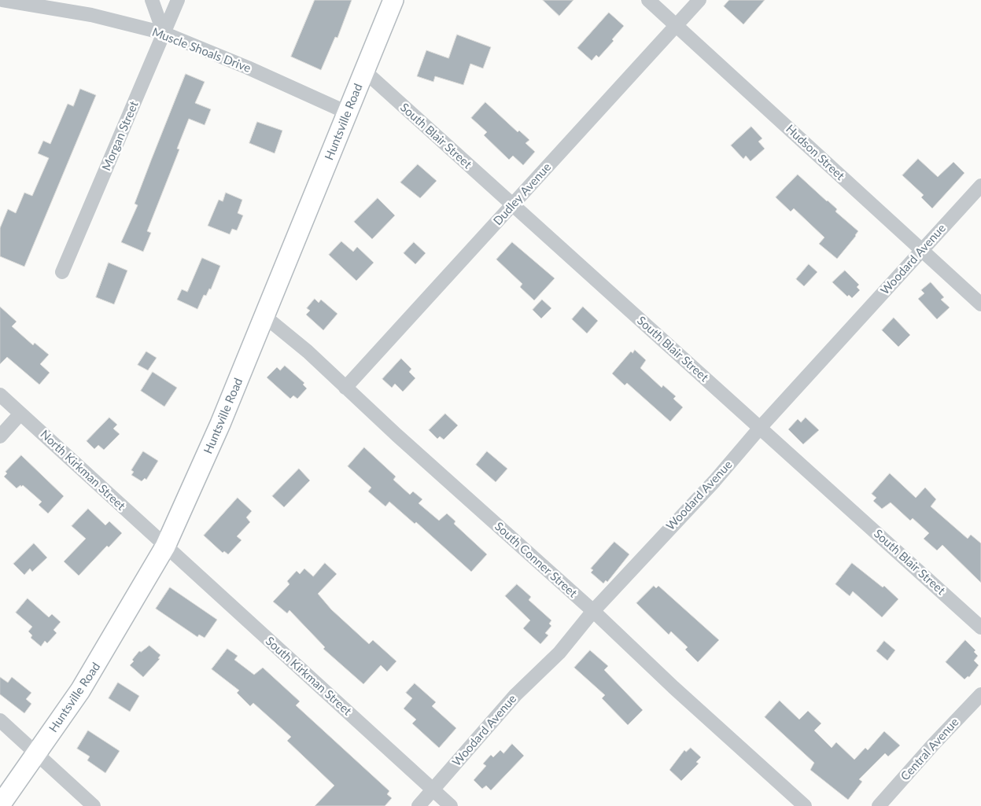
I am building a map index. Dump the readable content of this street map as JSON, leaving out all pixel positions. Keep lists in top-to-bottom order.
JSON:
{
  "streets": {
    "main road": ["Huntsville Road"],
    "street": [
      "Muscle Shoals Drive",
      "Morgan Street",
      "South Blair Street",
      "Hudson Street",
      "Dudley Avenue",
      "Woodard Avenue",
      "North Kirkman Street",
      "South Conner Street",
      "South Kirkman Street",
      "Central Avenue"
    ]
  },
  "crossings": [
    ["Muscle Shoals Drive", "Huntsville Road"],
    ["Muscle Shoals Drive", "Morgan Street"],
    ["Huntsville Road", "South Blair Street"],
    ["Huntsville Road", "North Kirkman Street"],
    ["Huntsville Road", "South Conner Street"],
    ["Huntsville Road", "South Kirkman Street"],
    ["South Blair Street", "Dudley Avenue"],
    ["South Blair Street", "Woodard Avenue"],
    ["Hudson Street", "Dudley Avenue"],
    ["Hudson Street", "Woodard Avenue"],
    ["Dudley Avenue", "South Conner Street"],
    ["Woodard Avenue", "South Conner Street"],
    ["Woodard Avenue", "South Kirkman Street"],
    ["North Kirkman Street", "South Kirkman Street"]
  ]
}
